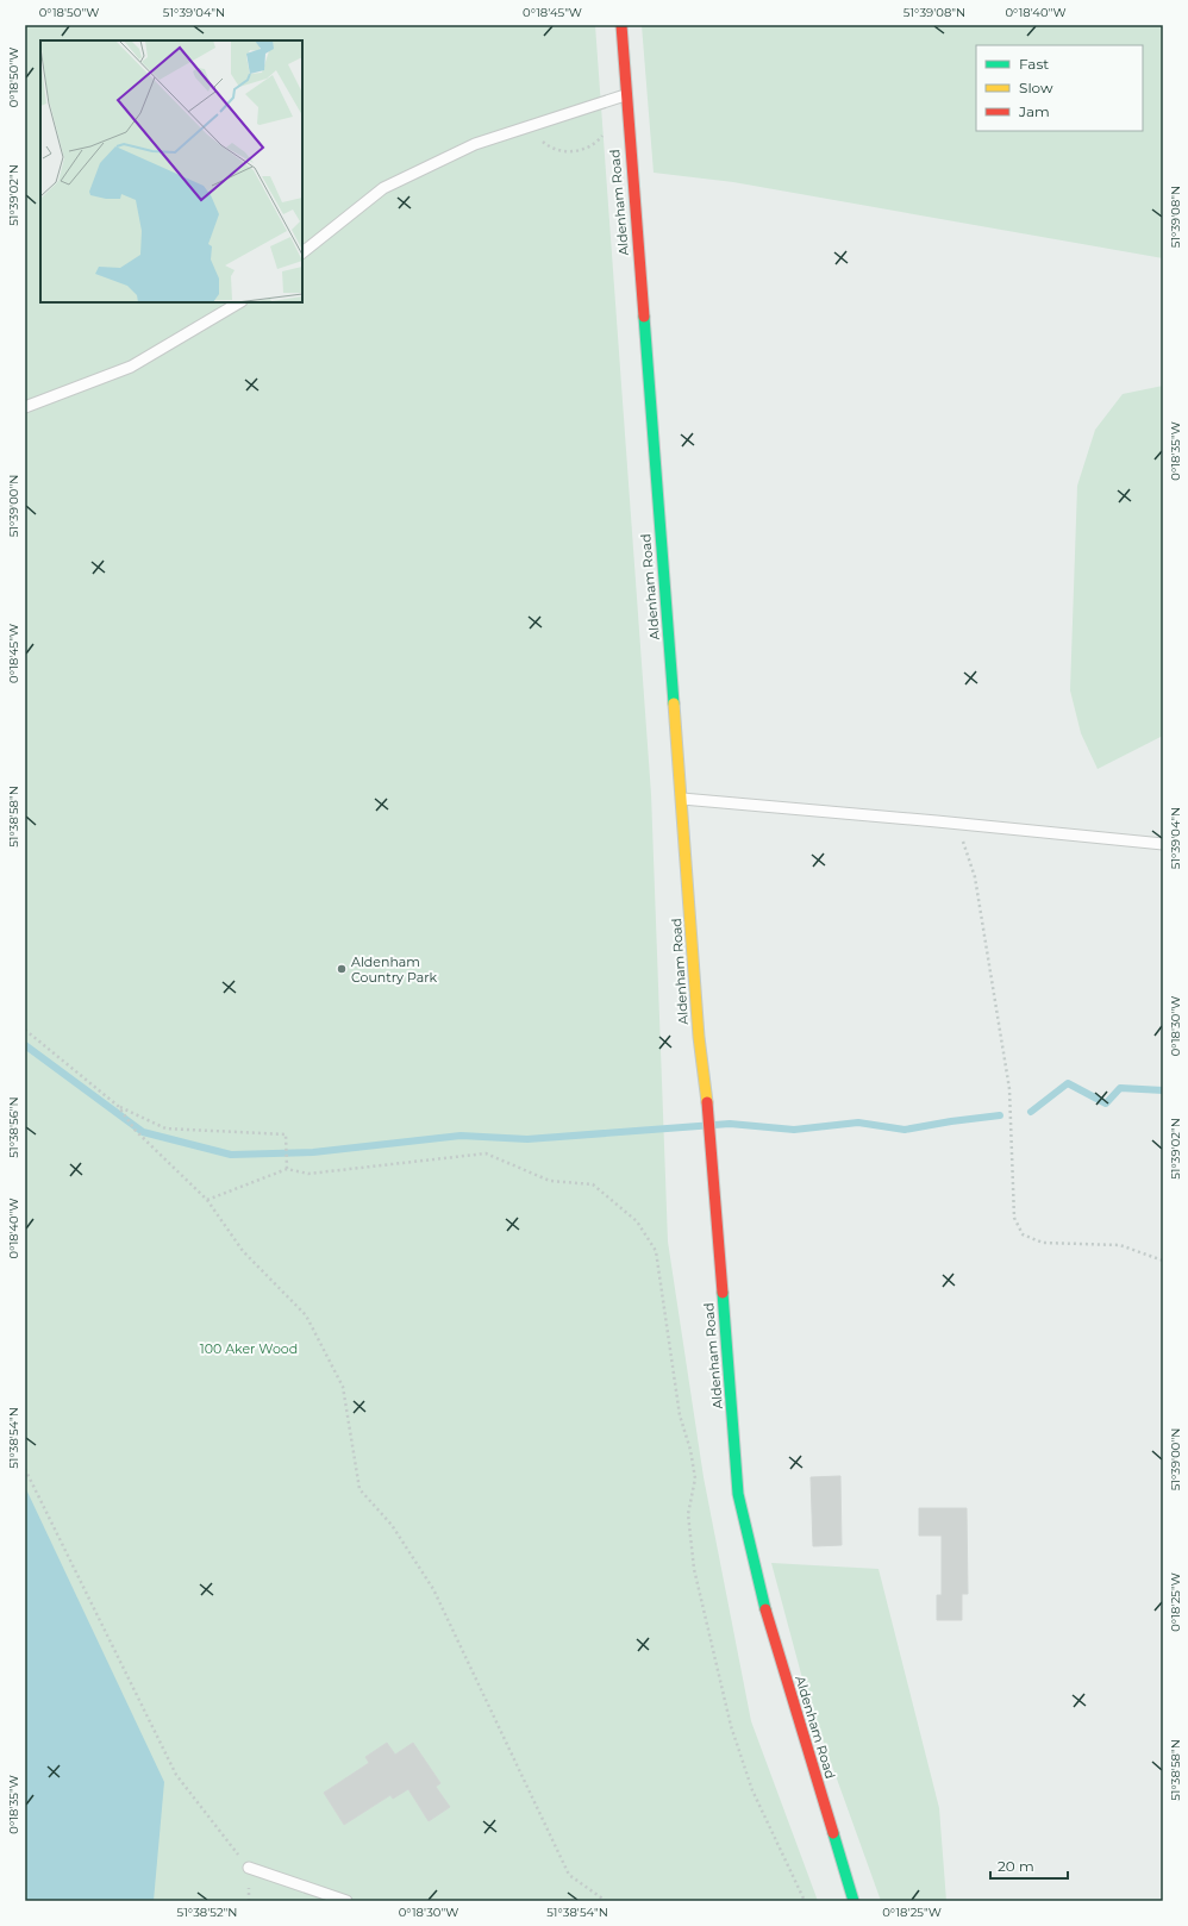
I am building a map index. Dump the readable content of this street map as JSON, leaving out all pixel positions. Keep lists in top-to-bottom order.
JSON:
{
  "streets": {
    "street": ["Aldenham Road"]
  },
  "parks": ["100 Aker Wood"],
  "places": ["Aldenham Country Park"],
  "legend": ["Fast", "Slow", "Jam"],
  "scale_bar": "20 m",
  "coordinates": [
    "0°18'50\"W",
    "51°39'04\"N",
    "0°18'45\"W",
    "51°39'08\"N",
    "0°18'40\"W",
    "51°39'02\"N",
    "0°18'35\"W",
    "51°39'00\"N",
    "51°38'58\"N",
    "0°18'30\"W",
    "51°38'56\"N",
    "51°38'54\"N",
    "0°18'25\"W",
    "51°38'52\"N"
  ]
}
